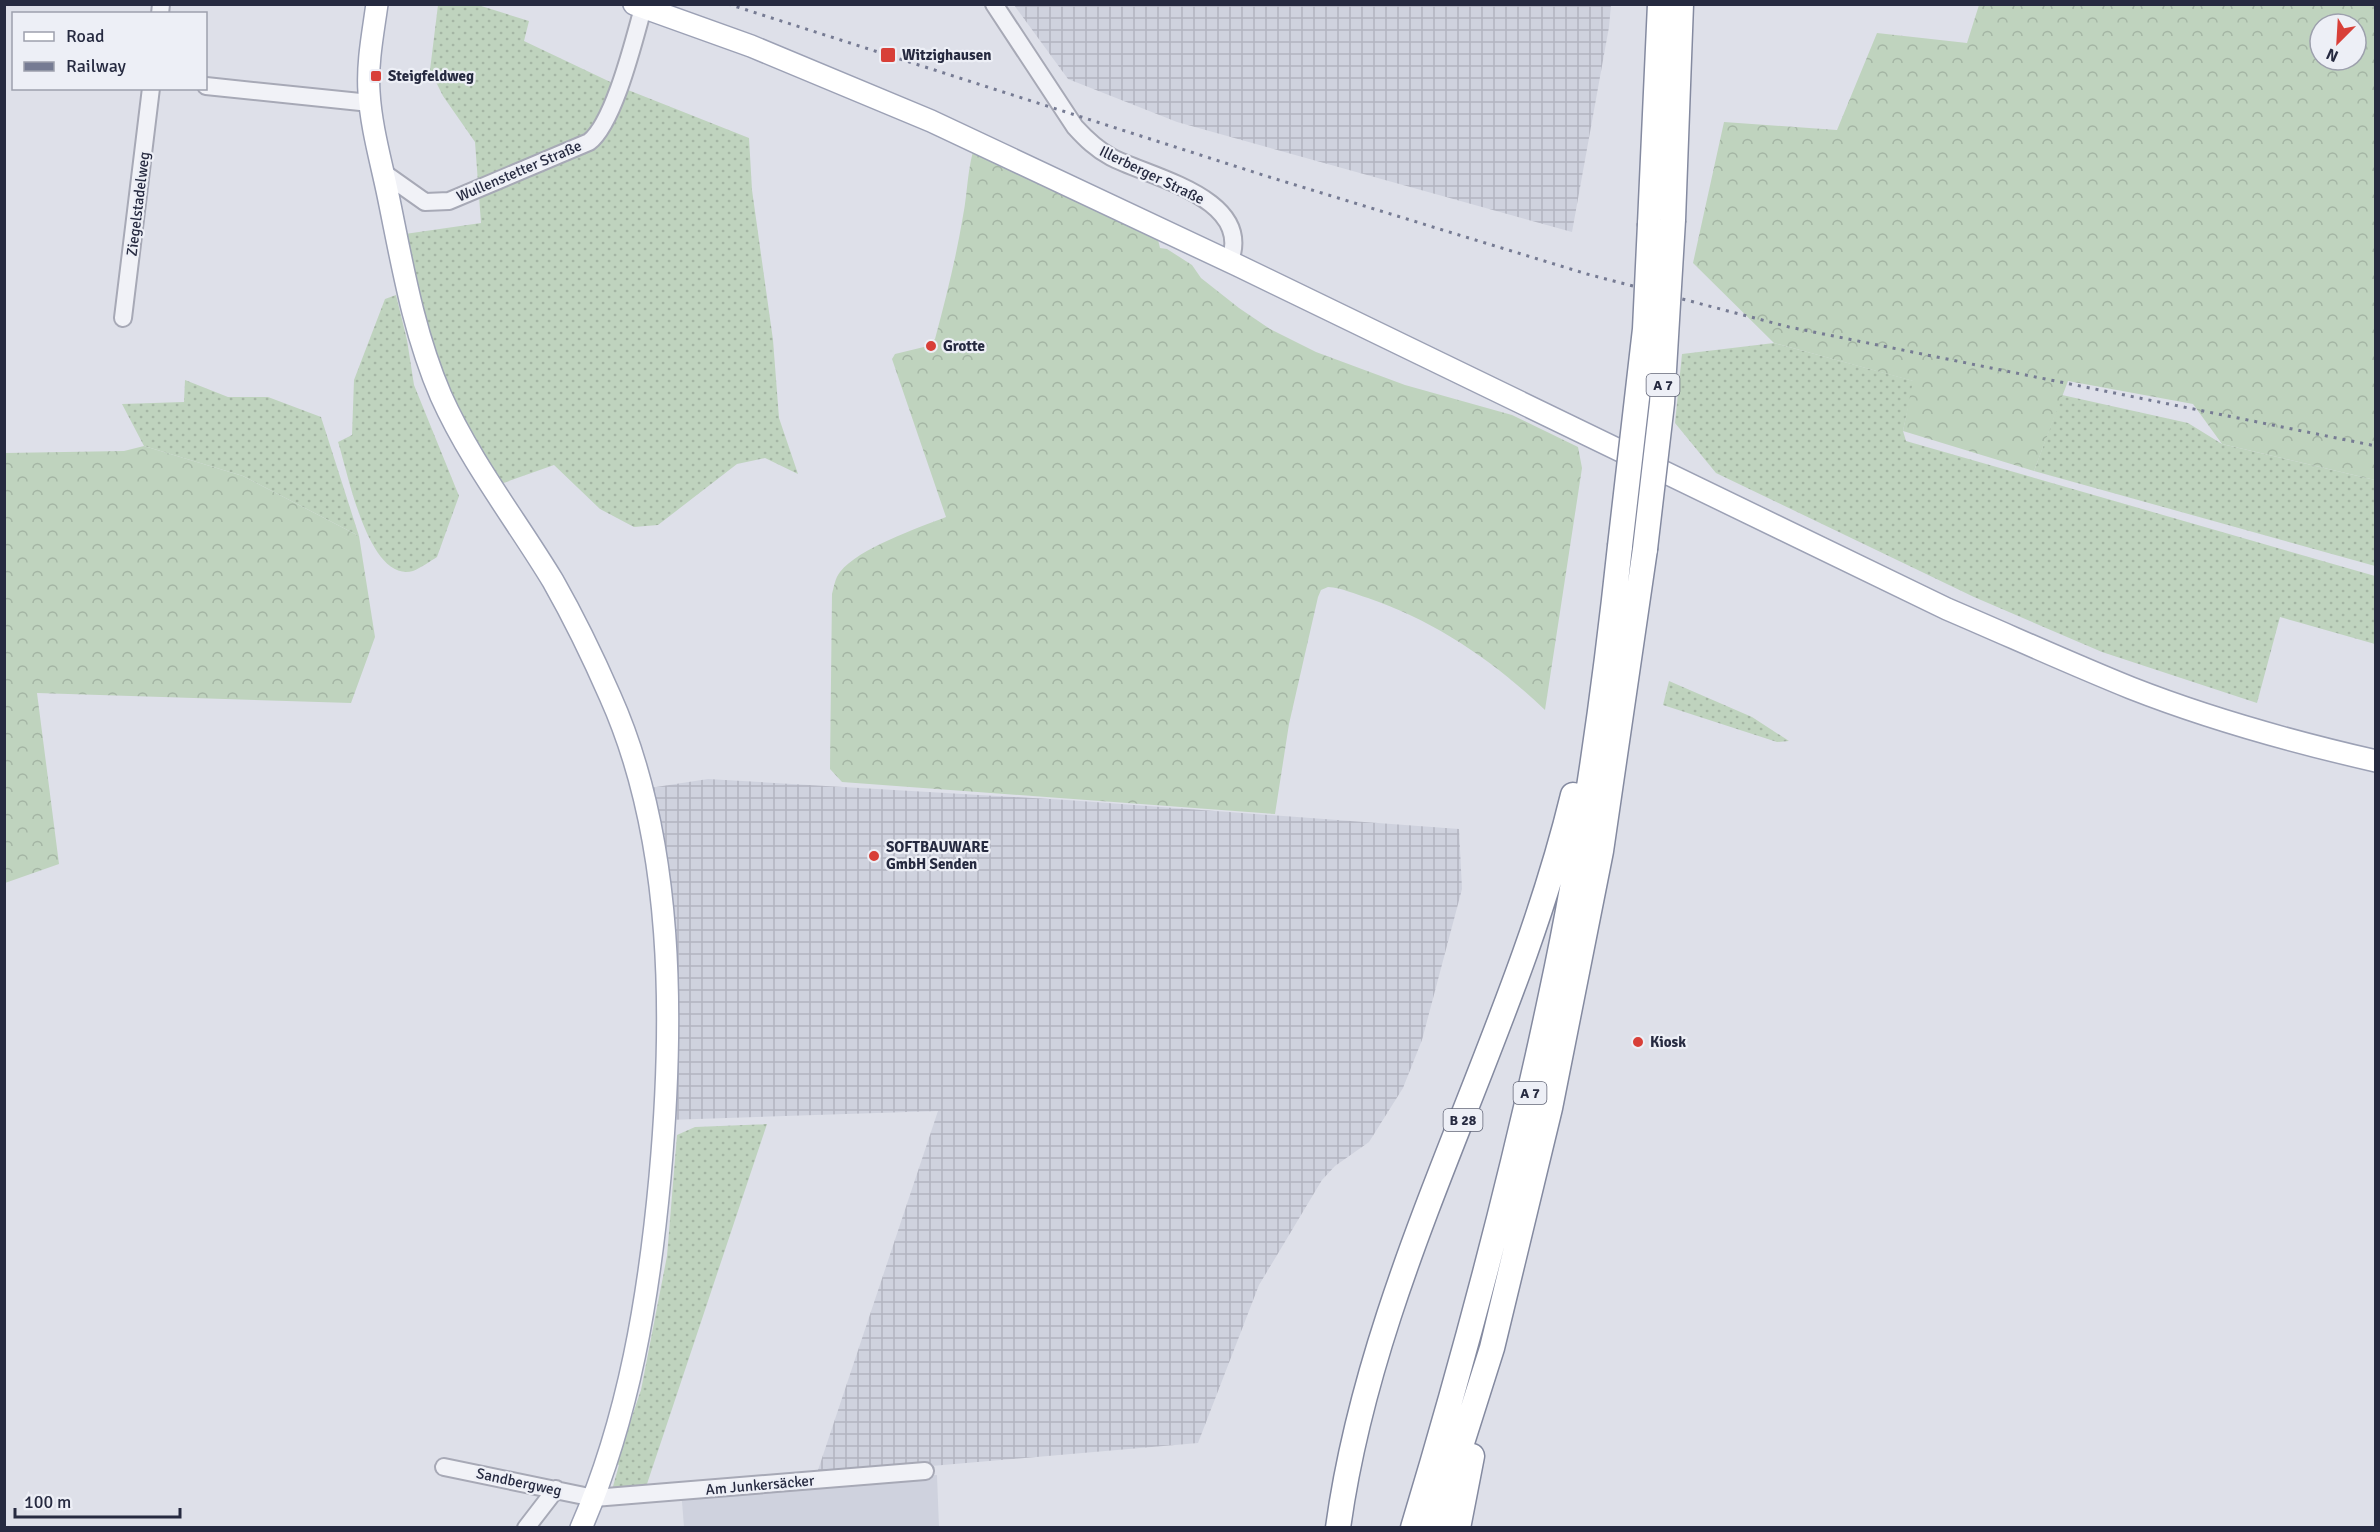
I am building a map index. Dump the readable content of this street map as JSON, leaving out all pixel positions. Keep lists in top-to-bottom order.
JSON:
{
  "streets": {
    "highway": ["A 7", "B 28"],
    "street": [
      "Wullenstetter Straße",
      "Illerberger Straße",
      "Ziegelstadelweg",
      "Sandbergweg",
      "Am Junkersäcker"
    ]
  },
  "crossings": [
    ["A 7", "B 28"],
    ["Sandbergweg", "Am Junkersäcker"]
  ],
  "places": {
    "transit": ["Witzighausen", "Steigfeldweg"],
    "other": ["Grotte", "SOFTBAUWARE GmbH Senden", "Kiosk"]
  },
  "legend": ["Road", "Railway"],
  "scale_bar": "100 m",
  "north": "bottom left"
}
